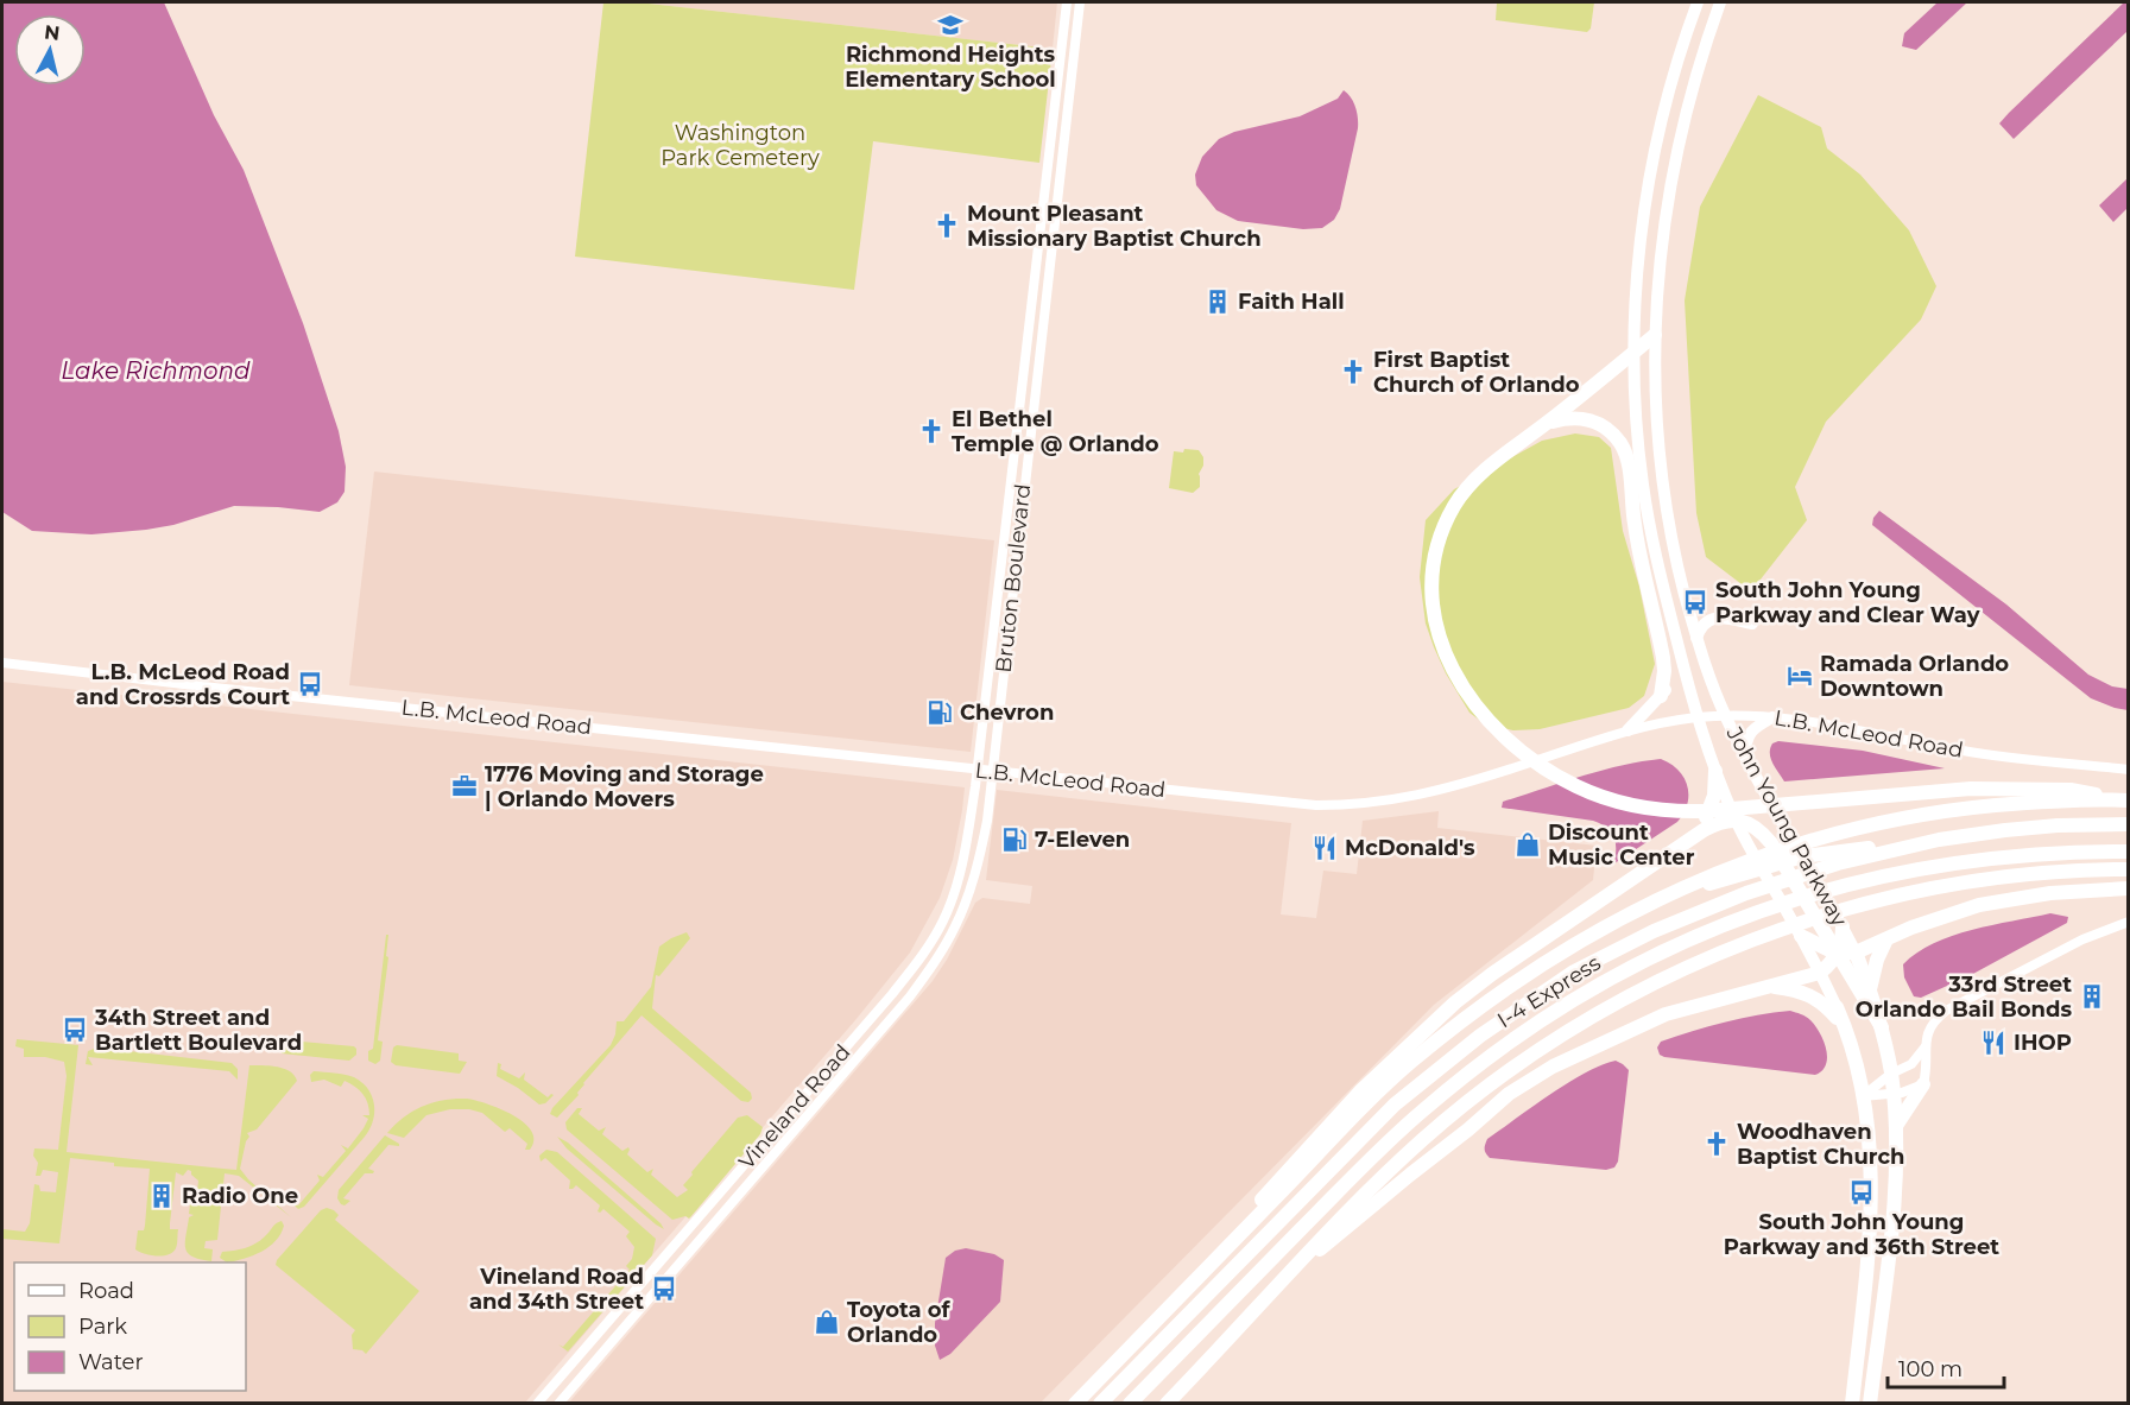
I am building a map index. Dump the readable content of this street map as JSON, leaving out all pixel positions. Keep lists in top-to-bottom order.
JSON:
{
  "streets": {
    "highway": ["John Young Parkway", "I-4 Express"],
    "street": ["Bruton Boulevard", "L.B. McLeod Road", "Vineland Road"]
  },
  "crossings": [
    ["Bruton Boulevard", "L.B. McLeod Road"],
    ["Bruton Boulevard", "Vineland Road"],
    ["L.B. McLeod Road", "John Young Parkway"],
    ["L.B. McLeod Road", "Vineland Road"]
  ],
  "water": ["Lake Richmond"],
  "parks": ["Washington Park Cemetery"],
  "places": {
    "school or university": ["Richmond Heights Elementary School"],
    "church": [
      "Mount Pleasant Missionary Baptist Church",
      "First Baptist Church of Orlando",
      "El Bethel Temple @ Orlando",
      "Woodhaven Baptist Church"
    ],
    "building": ["Faith Hall", "33rd Street Orlando Bail Bonds", "Radio One"],
    "bus stop": [
      "South John Young Parkway and Clear Way",
      "L.B. McLeod Road and Crossrds Court",
      "34th Street and Bartlett Boulevard",
      "South John Young Parkway and 36th Street",
      "Vineland Road and 34th Street"
    ],
    "hotel": ["Ramada Orlando Downtown"],
    "fuel station": ["Chevron", "7-Eleven"],
    "office": ["1776 Moving and Storage | Orlando Movers"],
    "shop": ["Discount Music Center", "Toyota of Orlando"],
    "restaurant": ["McDonald's", "IHOP"]
  },
  "legend": ["Road", "Park", "Water"],
  "scale_bar": "100 m",
  "north": "top"
}
